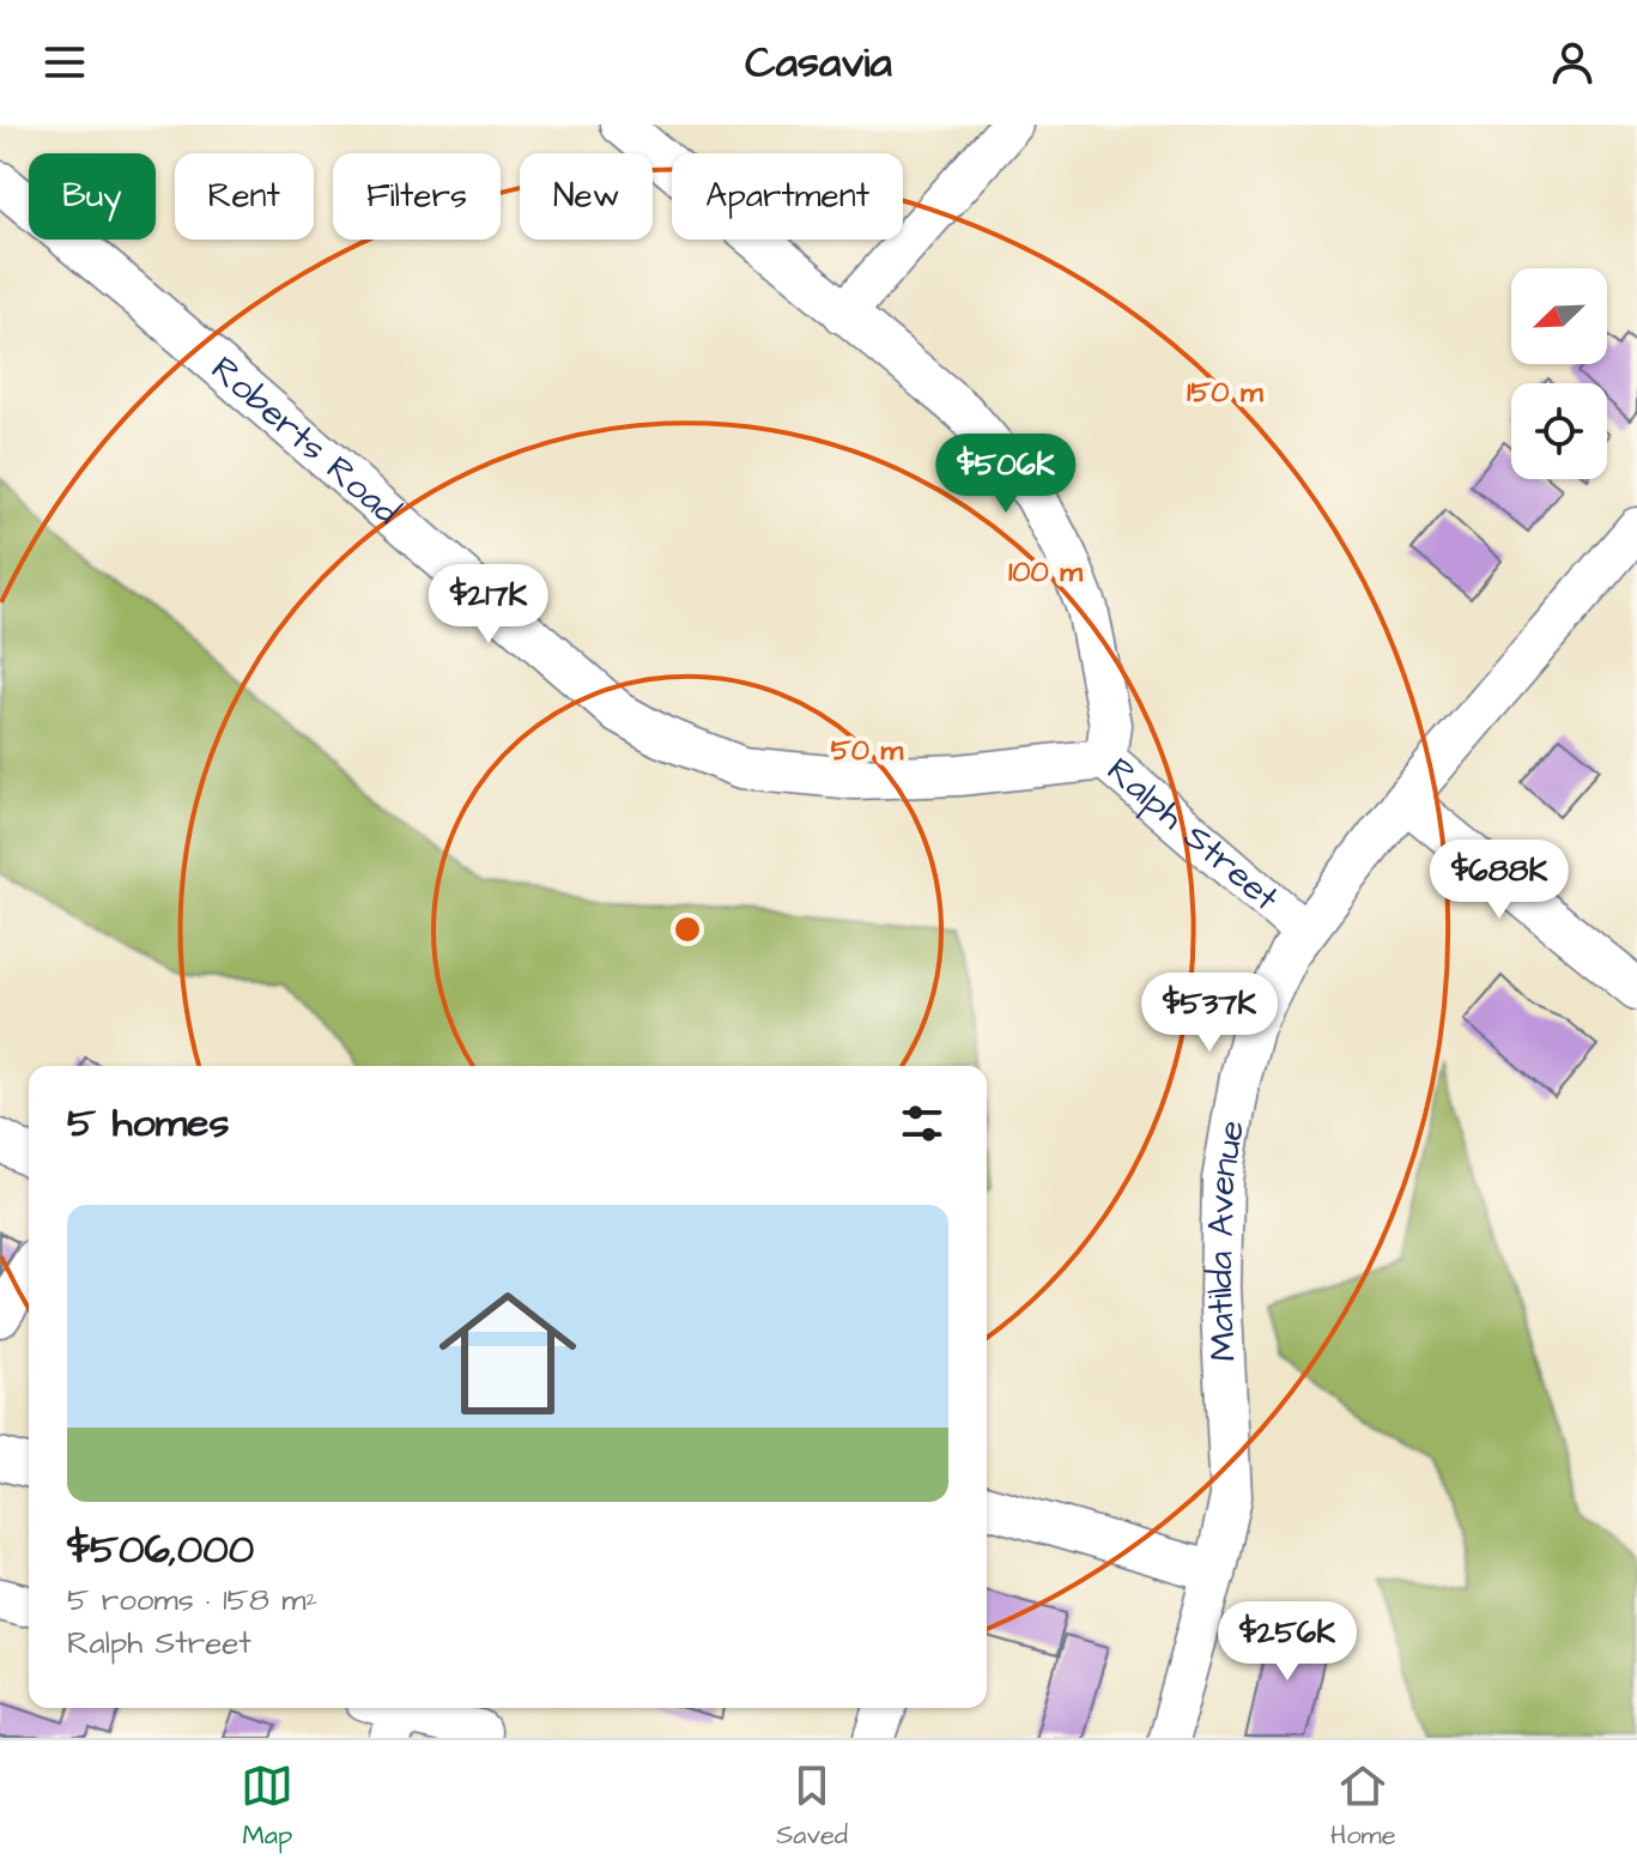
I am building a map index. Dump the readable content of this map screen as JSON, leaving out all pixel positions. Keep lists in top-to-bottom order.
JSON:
{
  "streets": {
    "street": ["Roberts Road", "Ralph Street", "Matilda Avenue"]
  },
  "crossings": [
    ["Roberts Road", "Ralph Street"],
    ["Ralph Street", "Matilda Avenue"]
  ],
  "north": "bottom left",
  "page": {
    "header": "Casavia",
    "chip": [
      "Buy",
      "Rent",
      "Filters",
      "New",
      "Apartment"
    ],
    "price": [
      "$506K",
      "$217K",
      "$688K",
      "$537K",
      "$256K"
    ],
    "heading": "5 homes",
    "list": [
      {
        "name": "$506,000",
        "note": "5 rooms · 158 m² · Ralph Street"
      }
    ],
    "tabs": ["Map", "Saved", "Home"]
  },
  "rings": ["150 m", "100 m", "50 m"]
}
